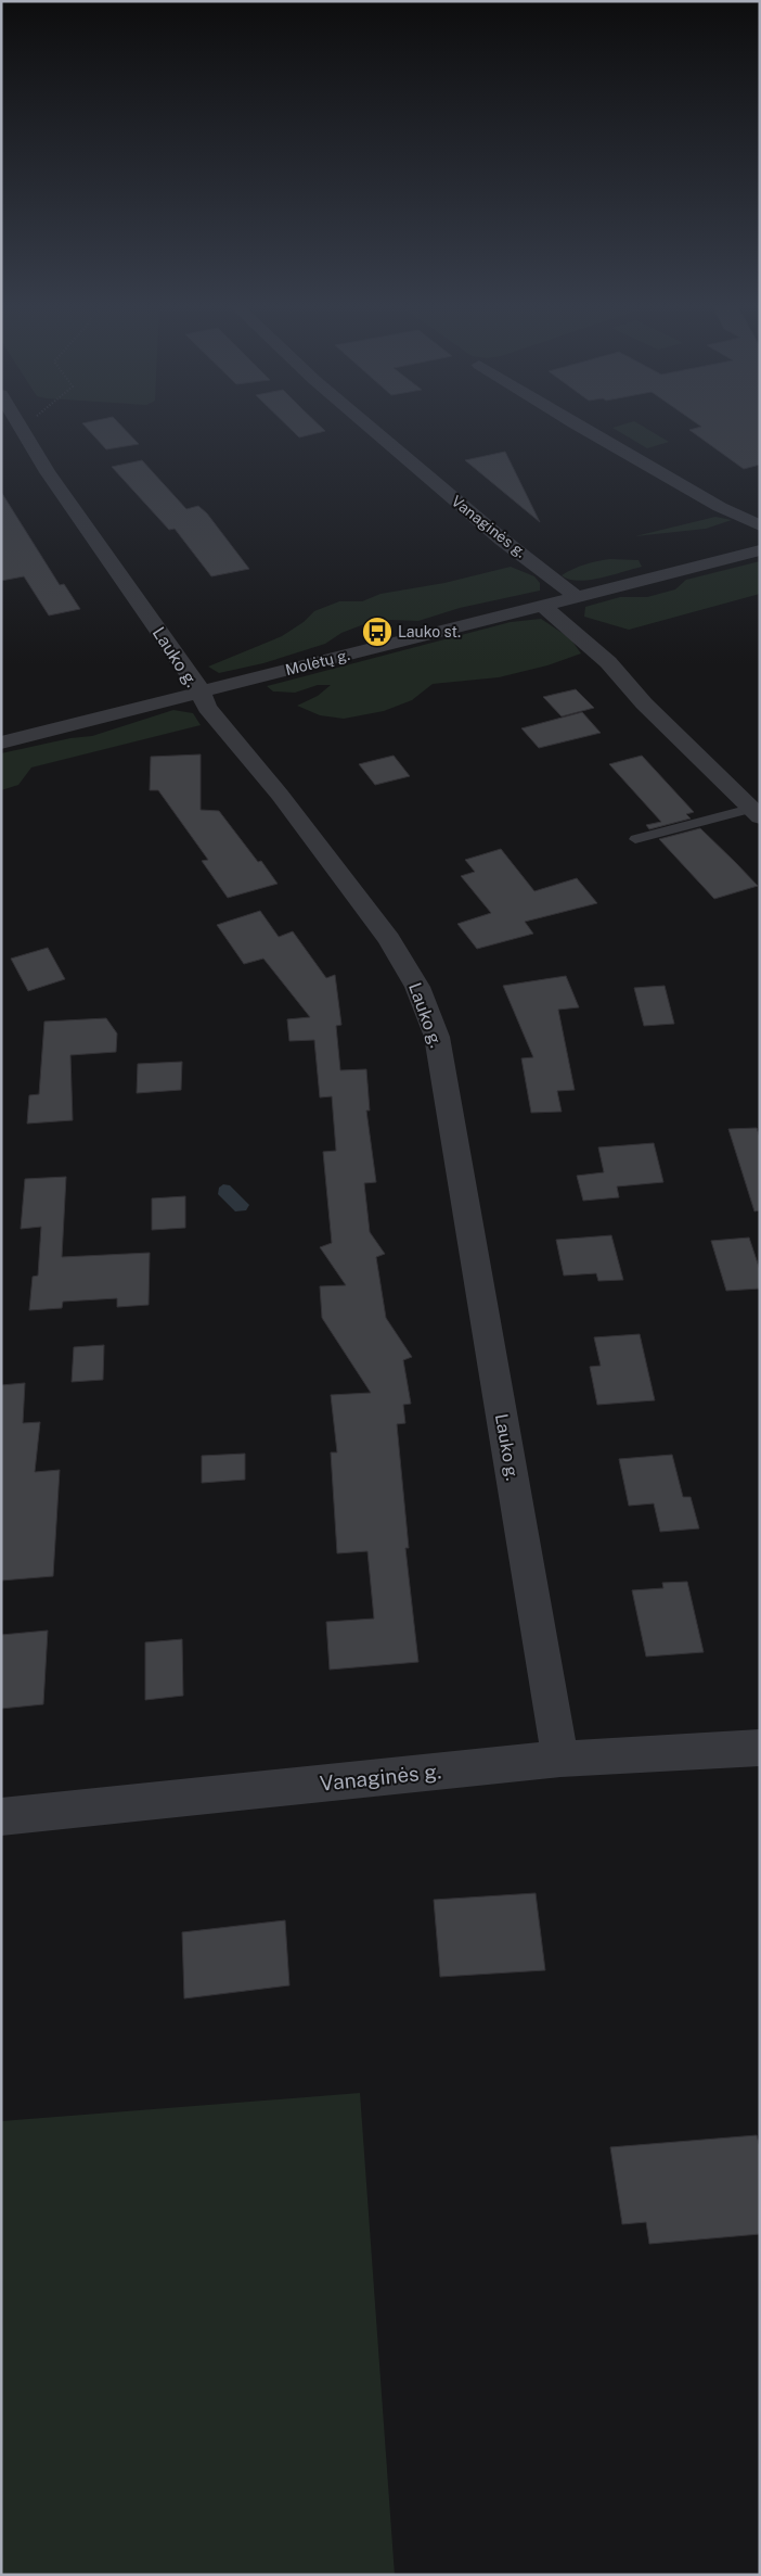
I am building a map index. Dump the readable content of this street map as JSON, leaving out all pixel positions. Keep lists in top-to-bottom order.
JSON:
{
  "streets": {
    "street": ["Vanaginės g.", "Lauko g.", "Molėtų g."]
  },
  "crossings": [
    ["Vanaginės g.", "Lauko g."],
    ["Vanaginės g.", "Molėtų g."],
    ["Lauko g.", "Molėtų g."]
  ],
  "places": {
    "bus stop": ["Lauko st."]
  }
}
